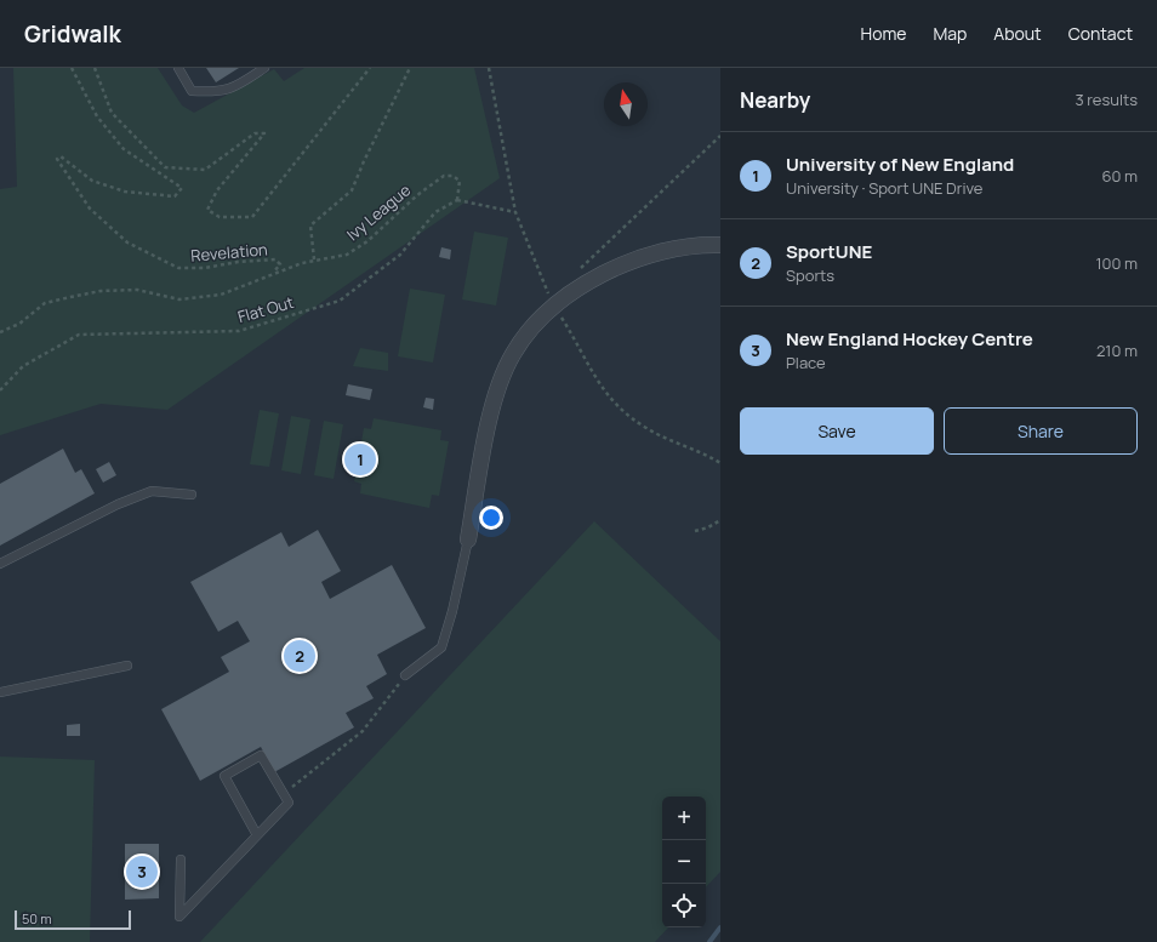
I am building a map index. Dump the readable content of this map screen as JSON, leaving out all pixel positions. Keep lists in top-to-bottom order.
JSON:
{
  "streets": {
    "path": ["Ivy League", "Revelation", "Flat Out"]
  },
  "crossings": [
    ["Ivy League", "Revelation"],
    ["Ivy League", "Flat Out"]
  ],
  "scale_bar": "50 m",
  "north": "top",
  "page": {
    "header": "Gridwalk",
    "nav": [
      "Home",
      "Map",
      "About",
      "Contact"
    ],
    "heading": ["Nearby", "3 results"],
    "list": [
      {
        "mark": "1",
        "name": "University of New England",
        "note": "University · Sport UNE Drive",
        "value": "60 m"
      },
      {
        "mark": "2",
        "name": "SportUNE",
        "note": "Sports",
        "value": "100 m"
      },
      {
        "mark": "3",
        "name": "New England Hockey Centre",
        "note": "Place",
        "value": "210 m"
      }
    ],
    "buttons": ["Save", "Share"],
    "pins": ["1", "2", "3"],
    "map_buttons": ["+", "−"],
    "scale": "50 m"
  }
}
